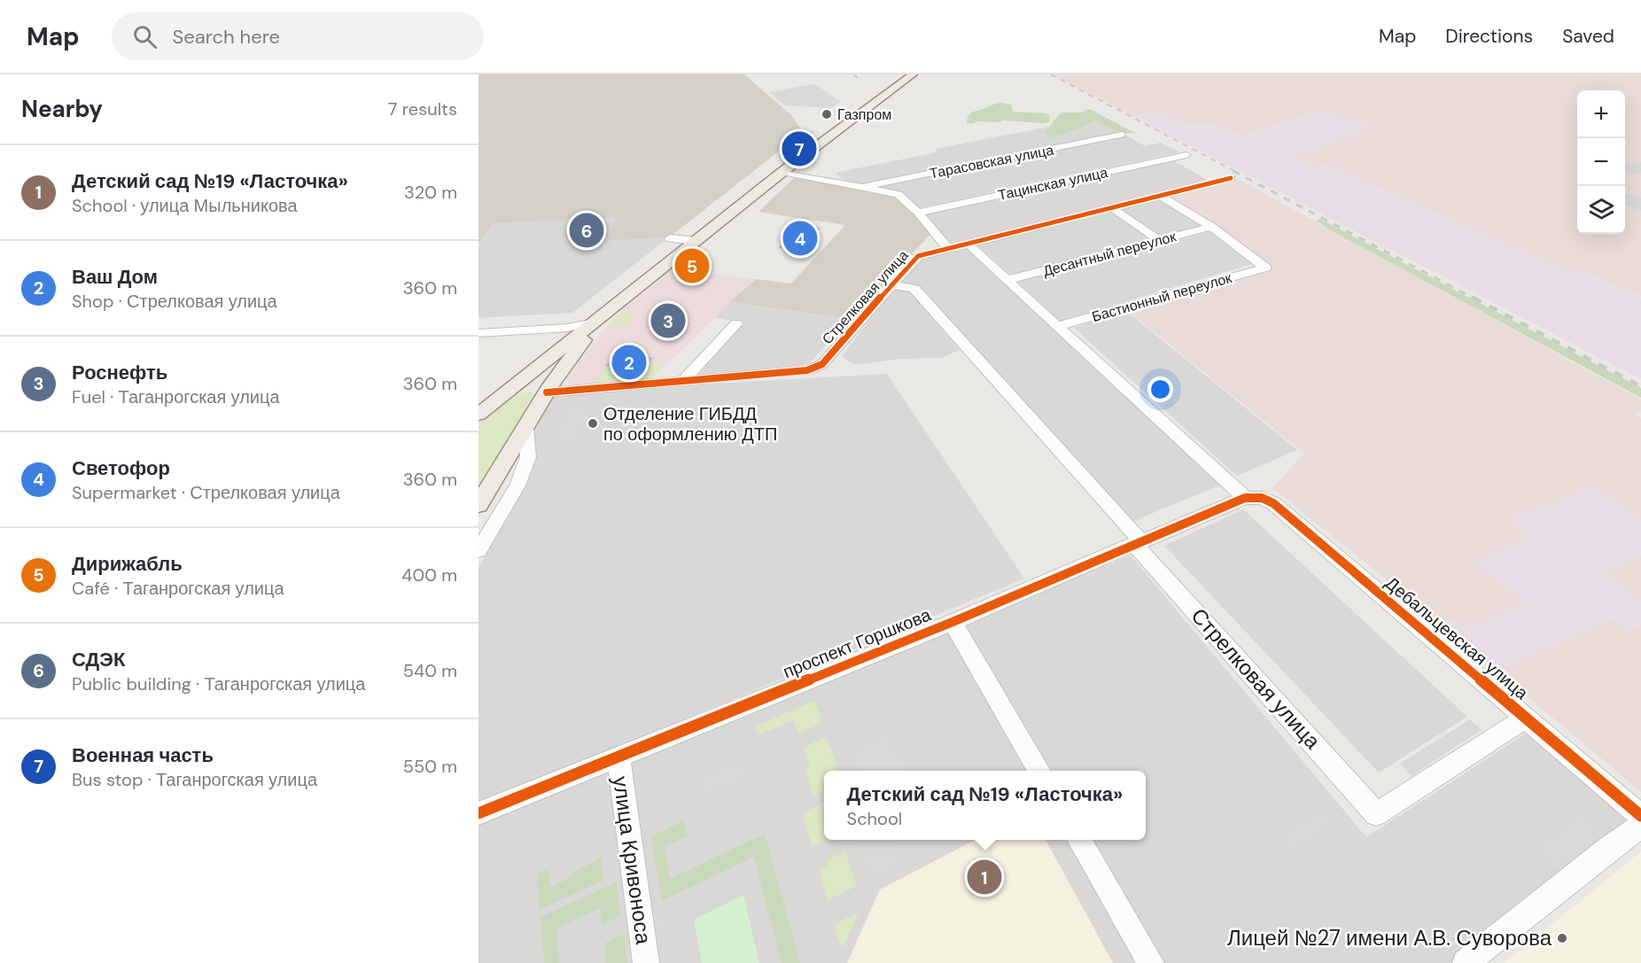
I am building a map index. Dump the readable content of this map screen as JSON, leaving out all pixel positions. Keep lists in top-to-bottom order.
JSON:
{
  "streets": {
    "street": [
      "Тарасовская улица",
      "Тацинская улица",
      "Десантный переулок",
      "Стрелковая улица",
      "Бастионный переулок",
      "Дебальцевская улица",
      "проспект Горшкова",
      "улица Кривоноса"
    ]
  },
  "crossings": [
    ["Десантный переулок", "Бастионный переулок"],
    ["Стрелковая улица", "Дебальцевская улица"],
    ["Стрелковая улица", "проспект Горшкова"],
    ["Дебальцевская улица", "проспект Горшкова"],
    ["проспект Горшкова", "улица Кривоноса"]
  ],
  "places": ["Газпром", "Отделение ГИБДД по оформлению ДТП", "Лицей №27 имени А.В. Суворова"],
  "page": {
    "header": "Map",
    "search": "Search here",
    "nav": ["Map", "Directions", "Saved"],
    "heading": ["Nearby", "7 results"],
    "map_buttons": ["+", "−"],
    "pins": [
      "7",
      "6",
      "4",
      "5",
      "3",
      "2",
      "1"
    ],
    "list": [
      {
        "mark": "1",
        "name": "Детский сад №19 «Ласточка»",
        "note": "School · улица Мыльникова",
        "value": "320 m"
      },
      {
        "mark": "2",
        "name": "Ваш Дом",
        "note": "Shop · Стрелковая улица",
        "value": "360 m"
      },
      {
        "mark": "3",
        "name": "Роснефть",
        "note": "Fuel · Таганрогская улица",
        "value": "360 m"
      },
      {
        "mark": "4",
        "name": "Светофор",
        "note": "Supermarket · Стрелковая улица",
        "value": "360 m"
      },
      {
        "mark": "5",
        "name": "Дирижабль",
        "note": "Café · Таганрогская улица",
        "value": "400 m"
      },
      {
        "mark": "6",
        "name": "СДЭК",
        "note": "Public building · Таганрогская улица",
        "value": "540 m"
      },
      {
        "mark": "7",
        "name": "Военная часть",
        "note": "Bus stop · Таганрогская улица",
        "value": "550 m"
      }
    ],
    "popup": ["Детский сад №19 «Ласточка»", "School"]
  }
}
